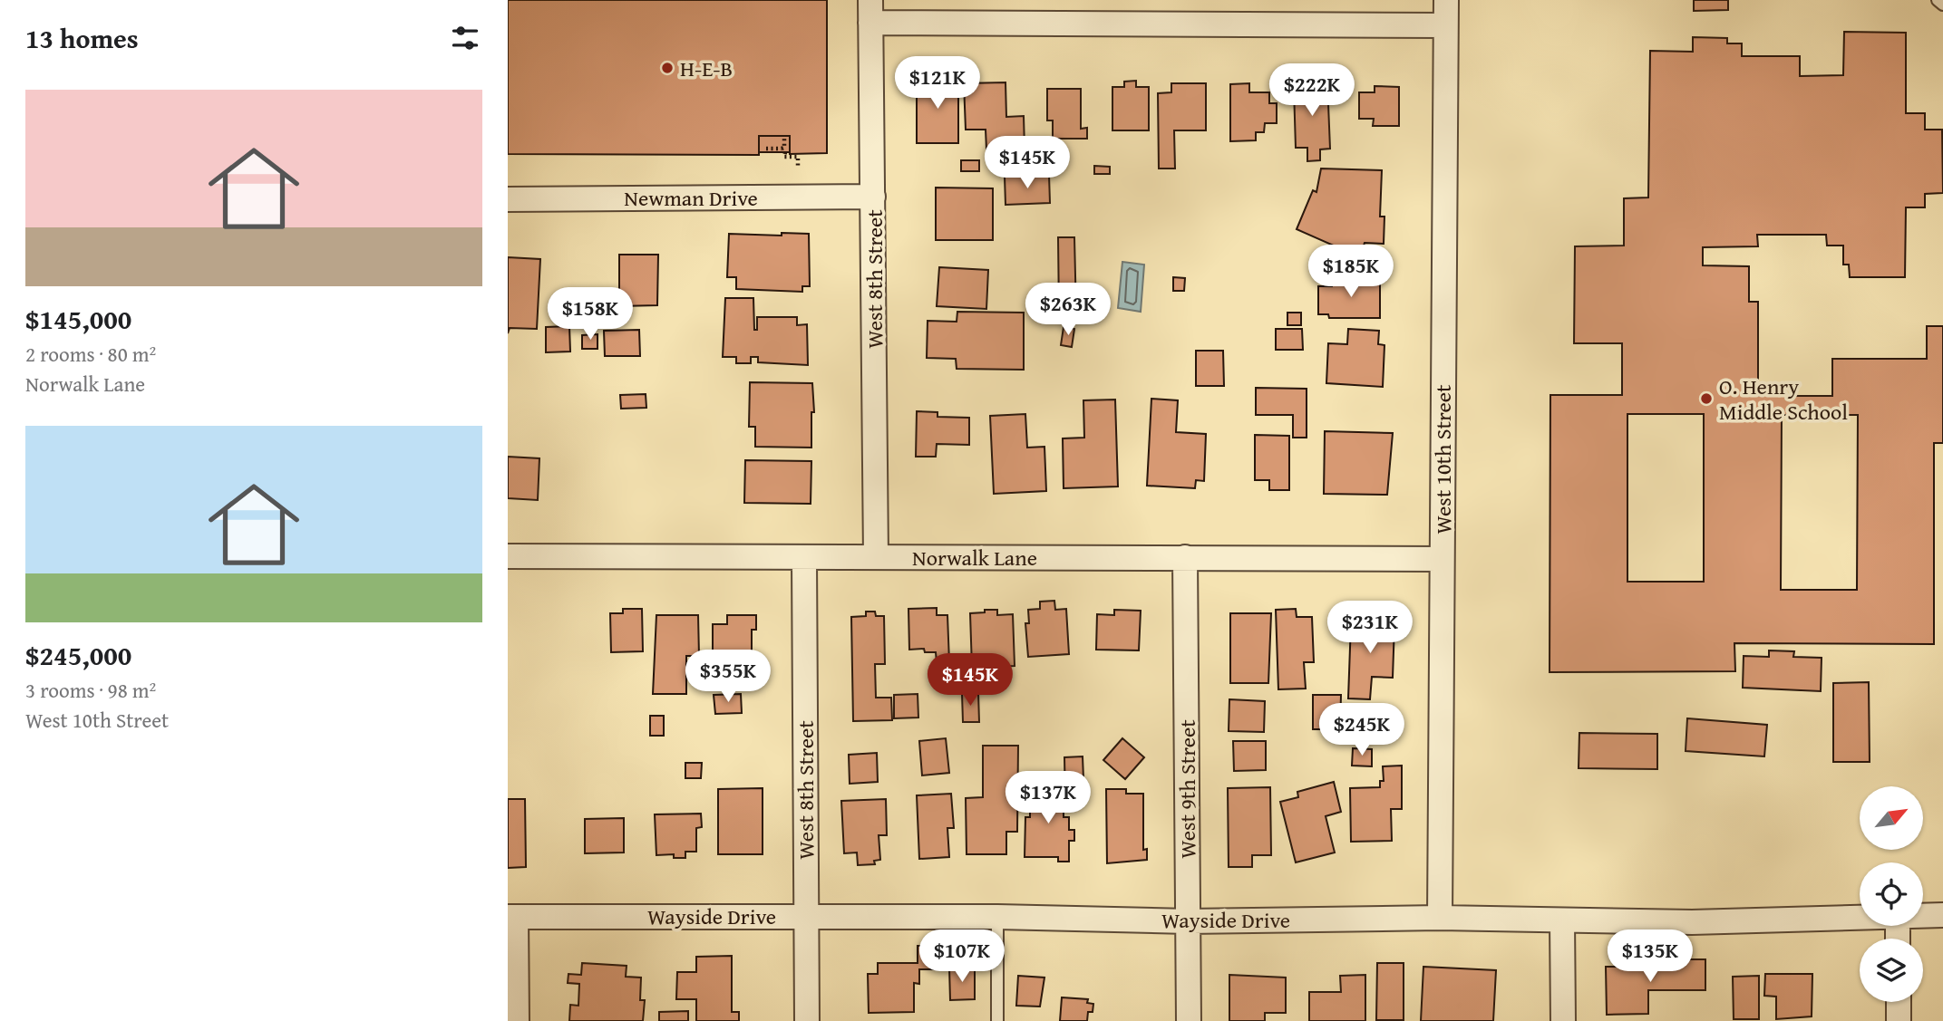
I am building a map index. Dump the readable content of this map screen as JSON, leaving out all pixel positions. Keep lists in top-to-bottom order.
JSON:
{
  "streets": {
    "street": [
      "Newman Drive",
      "West 8th Street",
      "West 10th Street",
      "Norwalk Lane",
      "West 9th Street",
      "Wayside Drive"
    ]
  },
  "crossings": [
    ["Newman Drive", "West 8th Street"],
    ["West 8th Street", "Norwalk Lane"],
    ["West 8th Street", "Wayside Drive"],
    ["West 10th Street", "Norwalk Lane"],
    ["West 10th Street", "Wayside Drive"],
    ["Norwalk Lane", "West 9th Street"],
    ["West 9th Street", "Wayside Drive"]
  ],
  "places": ["H-E-B", "O. Henry Middle School"],
  "north": "top right",
  "page": {
    "heading": "13 homes",
    "price": [
      "$121K",
      "$222K",
      "$145K",
      "$185K",
      "$263K",
      "$158K",
      "$231K",
      "$355K",
      "$145K",
      "$245K",
      "$137K",
      "$107K",
      "$135K"
    ],
    "list": [
      {
        "name": "$145,000",
        "note": "2 rooms · 80 m² · Norwalk Lane"
      },
      {
        "name": "$245,000",
        "note": "3 rooms · 98 m² · West 10th Street"
      }
    ]
  }
}
